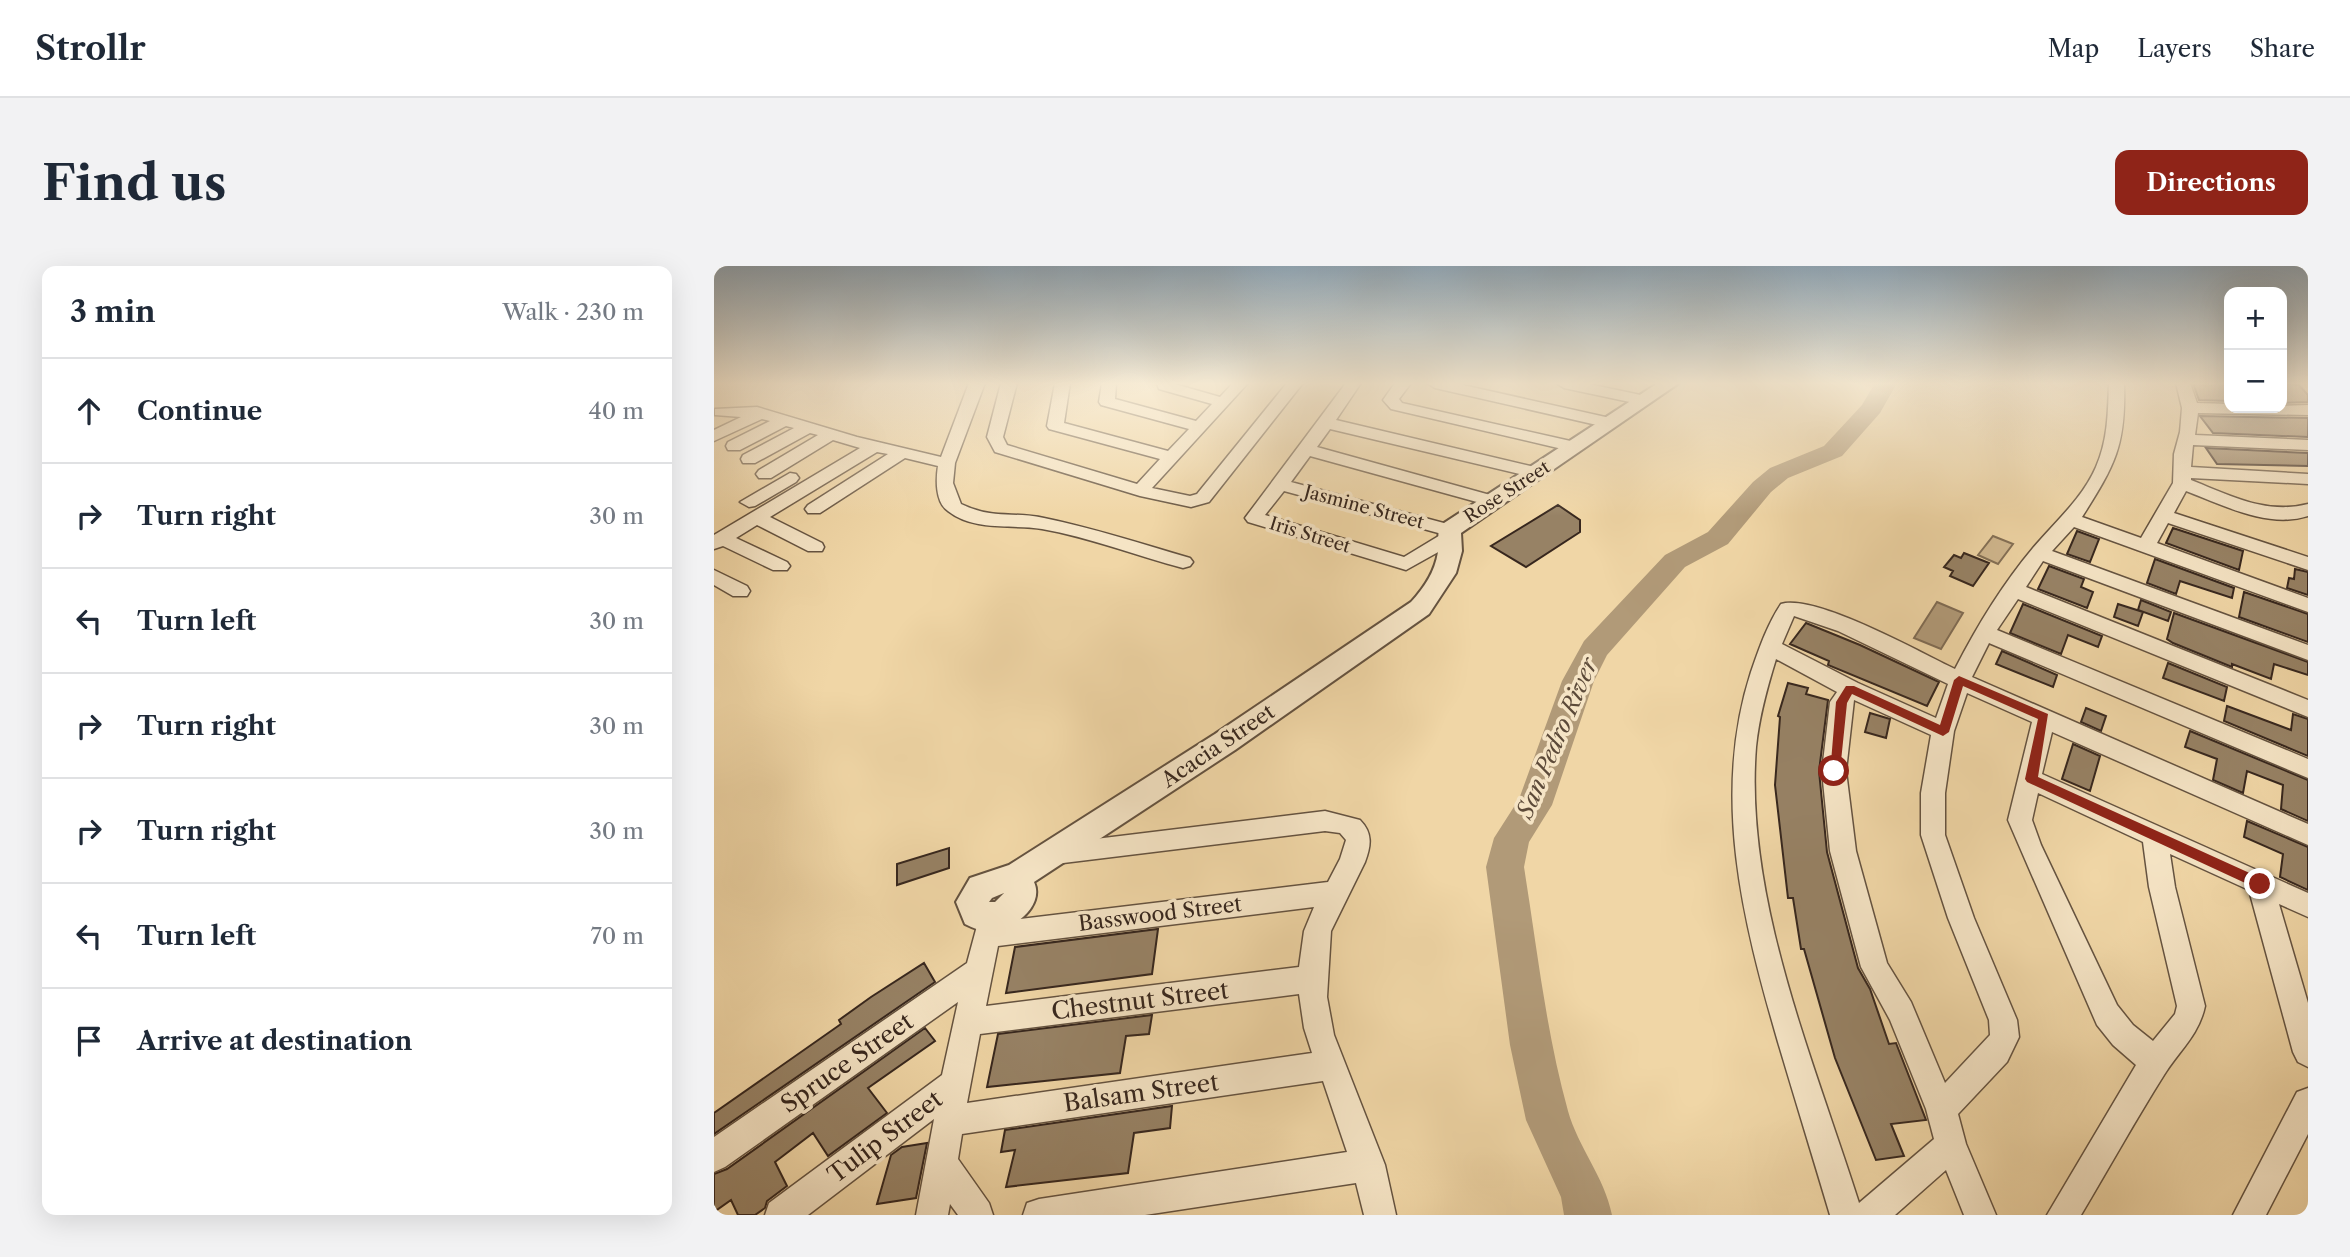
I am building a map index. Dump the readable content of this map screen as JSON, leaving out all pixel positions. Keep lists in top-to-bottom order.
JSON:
{
  "streets": {
    "street": [
      "Rose Street",
      "Jasmine Street",
      "Iris Street",
      "Acacia Street",
      "Basswood Street",
      "Chestnut Street",
      "Spruce Street",
      "Balsam Street",
      "Tulip Street"
    ]
  },
  "crossings": [
    ["Rose Street", "Jasmine Street"],
    ["Rose Street", "Iris Street"],
    ["Rose Street", "Acacia Street"],
    ["Jasmine Street", "Iris Street"],
    ["Jasmine Street", "Acacia Street"],
    ["Iris Street", "Acacia Street"],
    ["Acacia Street", "Basswood Street"]
  ],
  "water": ["San Pedro River"],
  "page": {
    "header": "Strollr",
    "nav": ["Map", "Layers", "Share"],
    "buttons": "Directions",
    "title": "Find us",
    "heading": ["3 min", "Walk · 230 m"],
    "map_buttons": ["+", "−"],
    "list": [
      ["Continue", "40 m"],
      ["Turn right", "30 m"],
      ["Turn left", "30 m"],
      ["Turn right", "30 m"],
      ["Turn right", "30 m"],
      ["Turn left", "70 m"],
      "Arrive at destination"
    ]
  }
}
